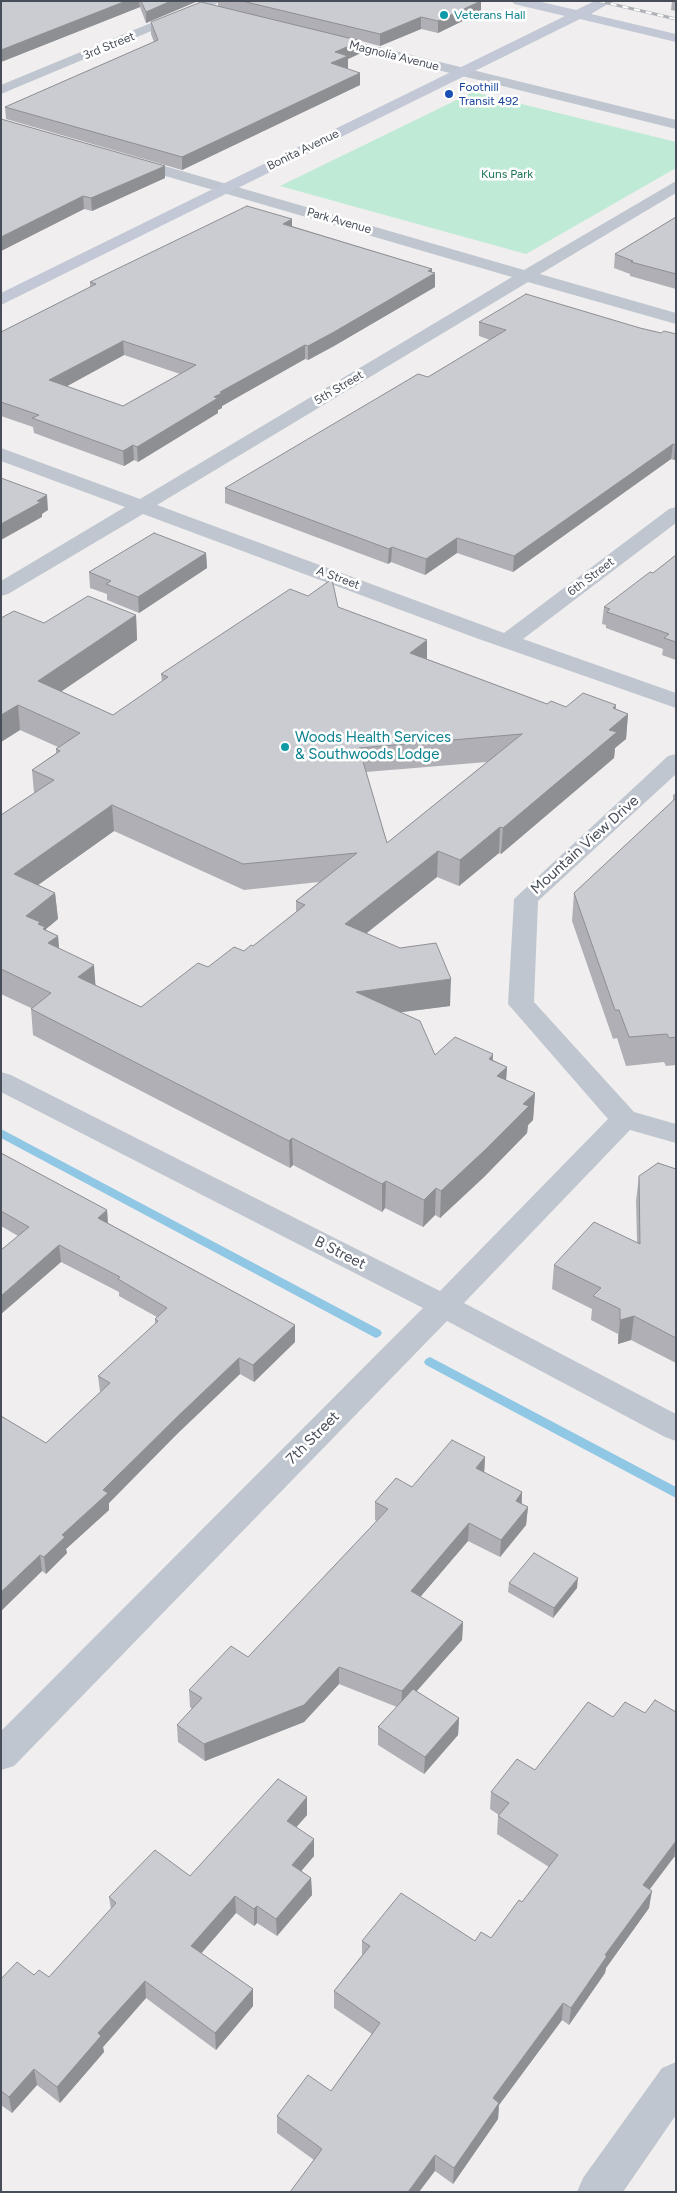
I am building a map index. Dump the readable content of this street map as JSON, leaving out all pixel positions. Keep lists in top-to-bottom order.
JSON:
{
  "streets": {
    "main road": ["Bonita Avenue"],
    "street": [
      "3rd Street",
      "Magnolia Avenue",
      "Park Avenue",
      "5th Street",
      "6th Street",
      "A Street",
      "Mountain View Drive",
      "B Street",
      "7th Street"
    ]
  },
  "crossings": [
    ["Magnolia Avenue", "Bonita Avenue"],
    ["Bonita Avenue", "Park Avenue"],
    ["Park Avenue", "5th Street"],
    ["5th Street", "A Street"],
    ["6th Street", "A Street"],
    ["Mountain View Drive", "7th Street"],
    ["B Street", "7th Street"]
  ],
  "parks": ["Kuns Park"],
  "places": ["Veterans Hall", "Foothill Transit 492", "Woods Health Services & Southwoods Lodge"]
}
